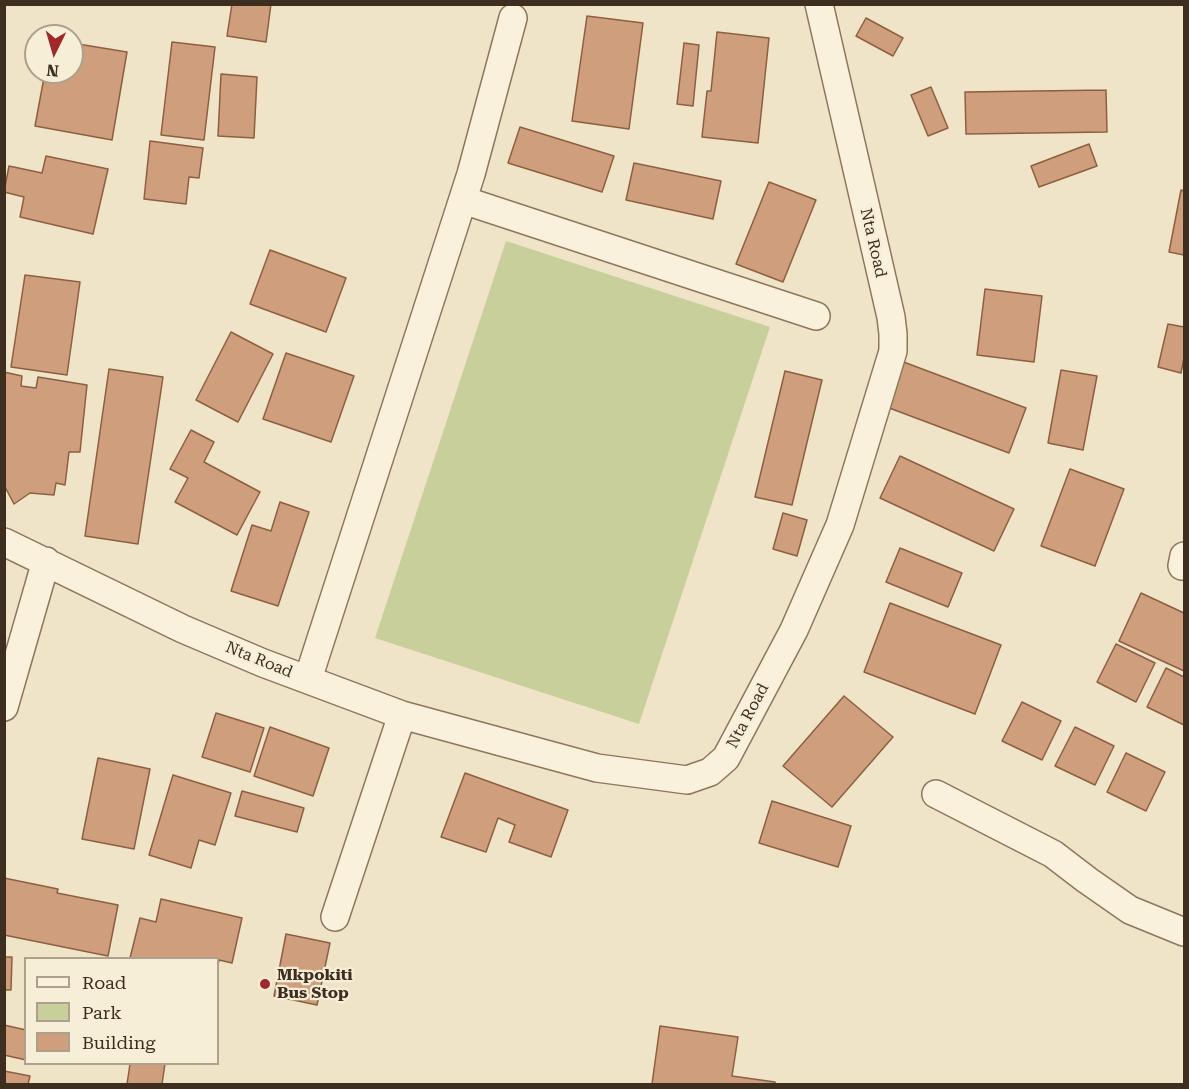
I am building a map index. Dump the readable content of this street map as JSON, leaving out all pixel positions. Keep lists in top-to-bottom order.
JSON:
{
  "streets": {
    "street": ["Nta Road"]
  },
  "places": ["Mkpokiti Bus Stop"],
  "legend": ["Road", "Park", "Building"],
  "north": "bottom"
}
